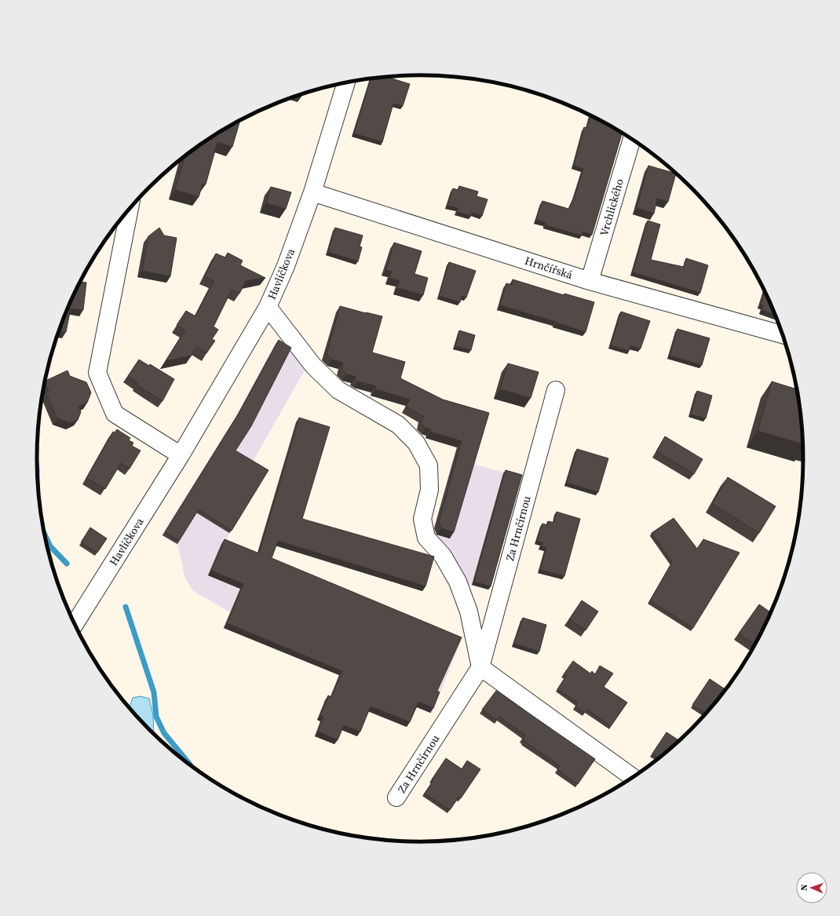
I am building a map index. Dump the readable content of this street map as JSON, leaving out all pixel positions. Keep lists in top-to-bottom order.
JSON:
{
  "streets": {
    "street": [
      "Vrchlického",
      "Hrnčířská",
      "Havlíčkova",
      "Za Hrnčírnou"
    ]
  },
  "crossings": [
    ["Vrchlického", "Hrnčířská"],
    ["Hrnčířská", "Havlíčkova"]
  ],
  "north": "left"
}
